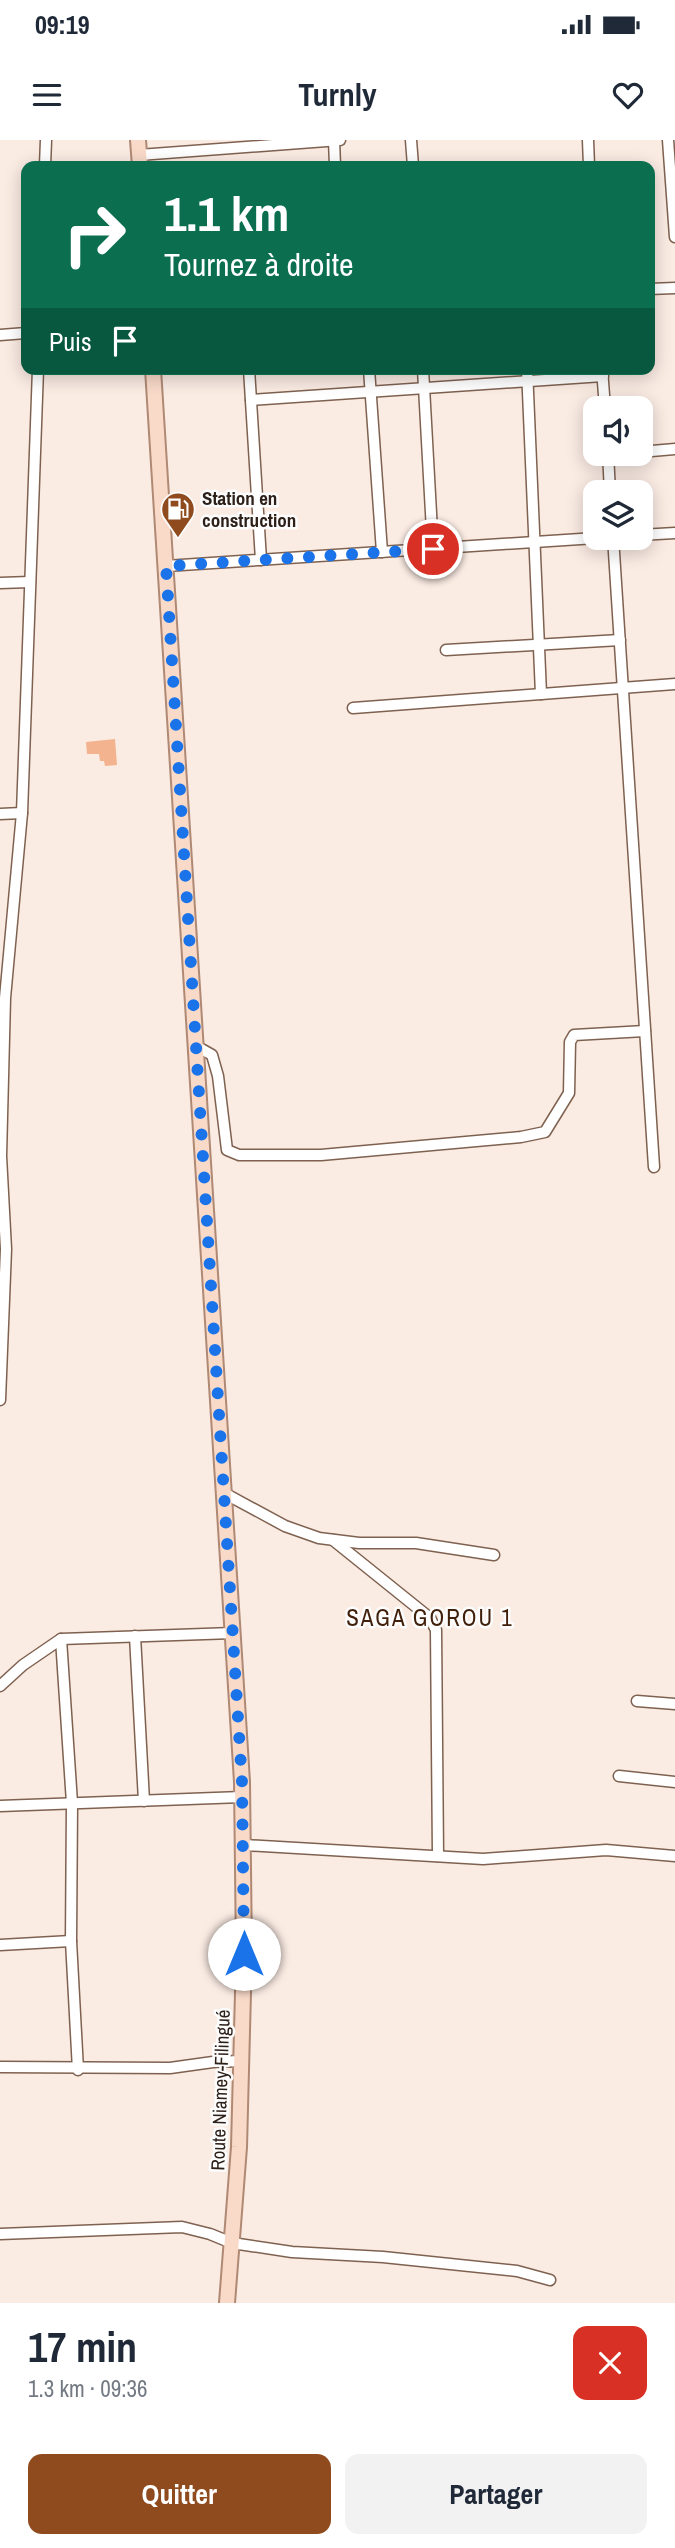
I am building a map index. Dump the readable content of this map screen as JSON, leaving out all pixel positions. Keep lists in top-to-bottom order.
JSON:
{
  "streets": {
    "main road": ["Route Niamey-Filingué"]
  },
  "districts": ["SAGA GOROU 1"],
  "places": {
    "fuel station": ["Station en construction"]
  },
  "page": {
    "status": "09:19",
    "header": "Turnly",
    "turn": ["1.1 km", "Tournez à droite"],
    "then": "Puis",
    "heading": ["17 min", "1.3 km · 09:36"],
    "buttons": ["Quitter", "Partager"]
  }
}
